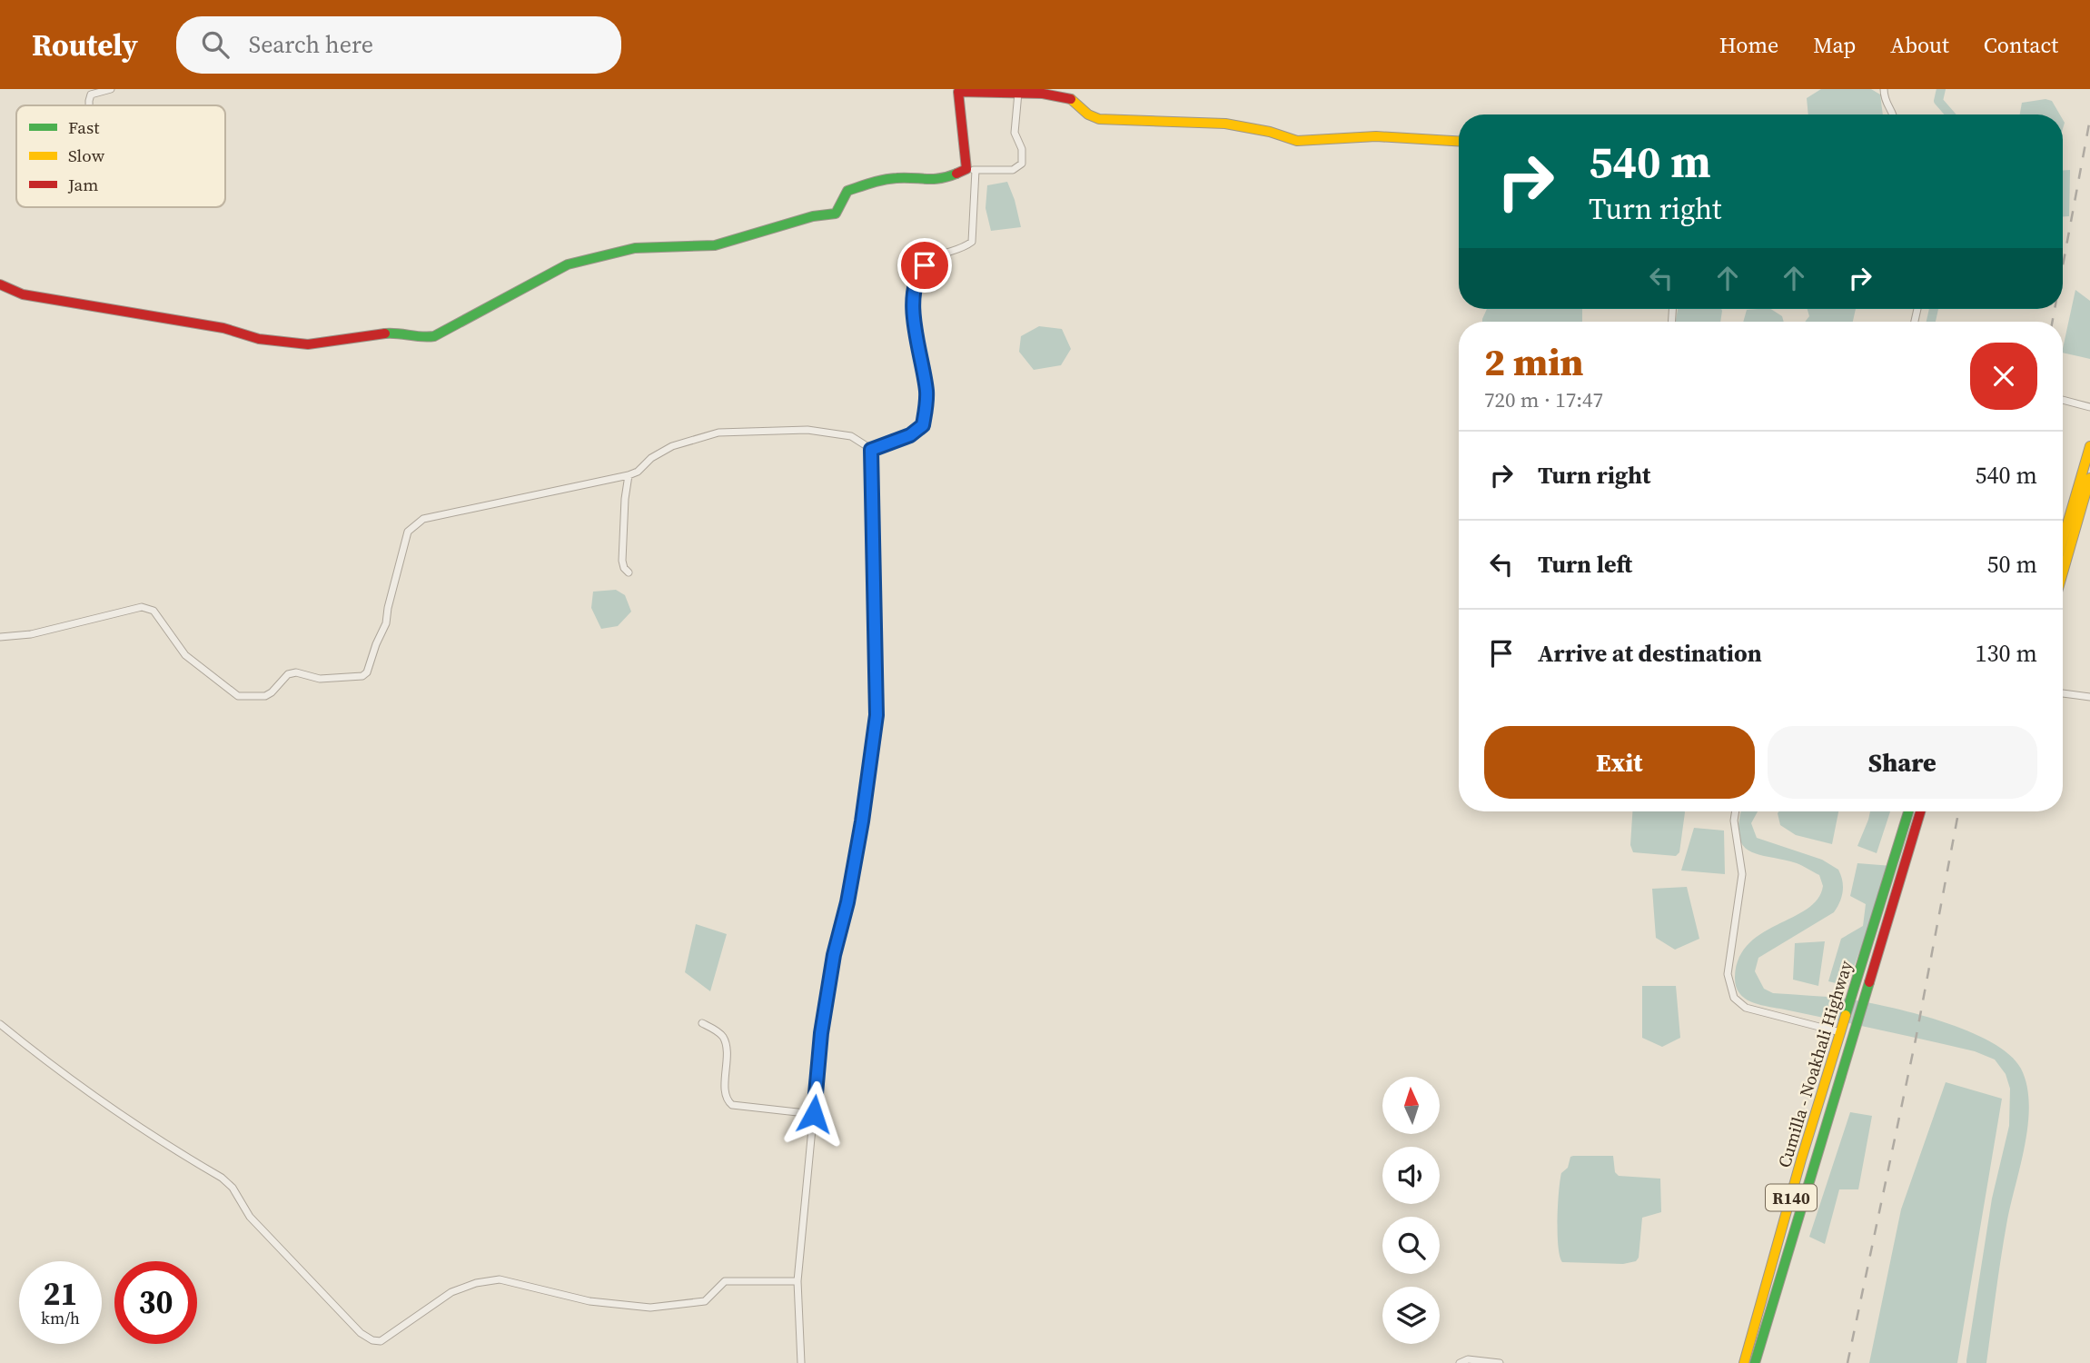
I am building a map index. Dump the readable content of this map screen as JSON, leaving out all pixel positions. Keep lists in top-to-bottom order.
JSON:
{
  "streets": {
    "street": ["Cumilla - Noakhali Highway", "R140"]
  },
  "legend": ["Fast", "Slow", "Jam"],
  "north": "top",
  "page": {
    "header": "Routely",
    "search": "Search here",
    "nav": [
      "Home",
      "Map",
      "About",
      "Contact"
    ],
    "turn": ["540 m", "Turn right"],
    "heading": ["2 min", "720 m · 17:47"],
    "list": [
      {
        "name": "Turn right",
        "value": "540 m"
      },
      {
        "name": "Turn left",
        "value": "50 m"
      },
      {
        "name": "Arrive at destination",
        "value": "130 m"
      }
    ],
    "buttons": ["Exit", "Share"],
    "speed": "21 km/h",
    "limit": "30"
  }
}
